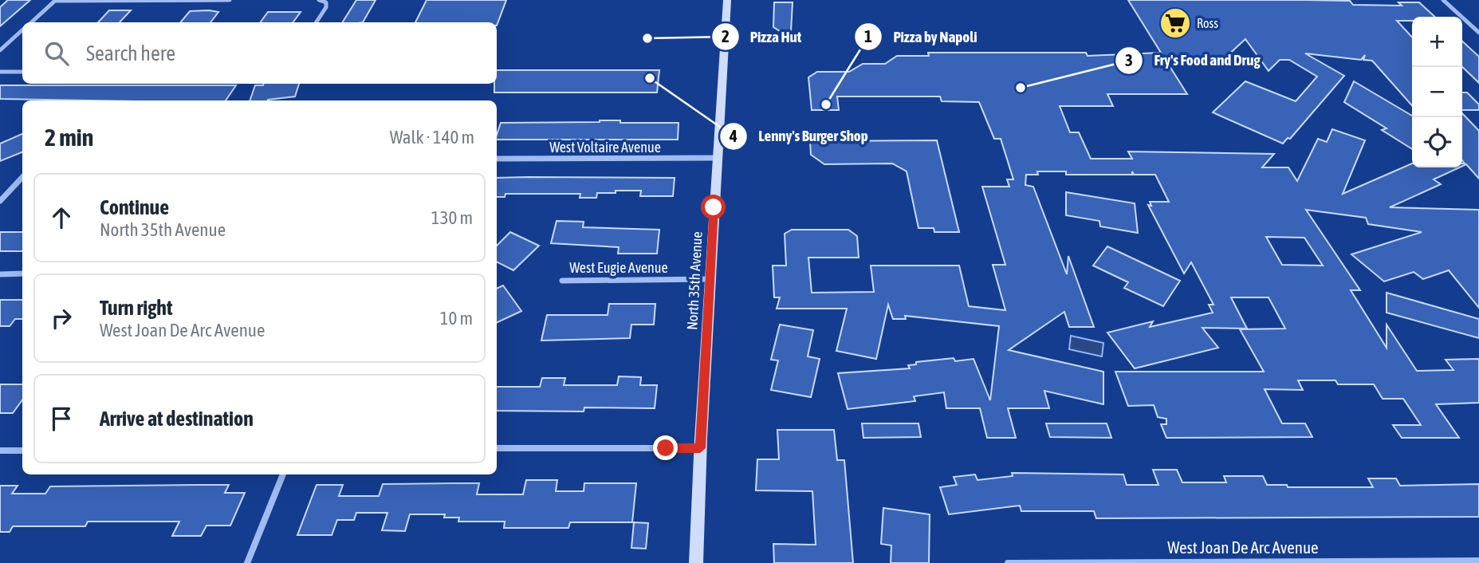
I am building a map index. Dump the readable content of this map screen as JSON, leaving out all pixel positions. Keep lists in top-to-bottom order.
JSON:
{
  "streets": {
    "main road": ["North 35th Avenue"],
    "street": ["West Voltaire Avenue", "West Eugie Avenue", "West Joan De Arc Avenue"]
  },
  "crossings": [
    ["West Voltaire Avenue", "North 35th Avenue"],
    ["West Eugie Avenue", "North 35th Avenue"]
  ],
  "places": {
    "supermarket": ["Ross"],
    "other": [
      "Pizza Hut",
      "Lenny's Burger Shop",
      "Fry's Food and Drug",
      "Pizza by Napoli"
    ]
  },
  "page": {
    "map_buttons": ["+", "−"],
    "search": "Search here",
    "heading": ["2 min", "Walk · 140 m"],
    "list": [
      ["Continue", "North 35th Avenue", "130 m"],
      ["Turn right", "West Joan De Arc Avenue", "10 m"],
      "Arrive at destination"
    ]
  }
}
